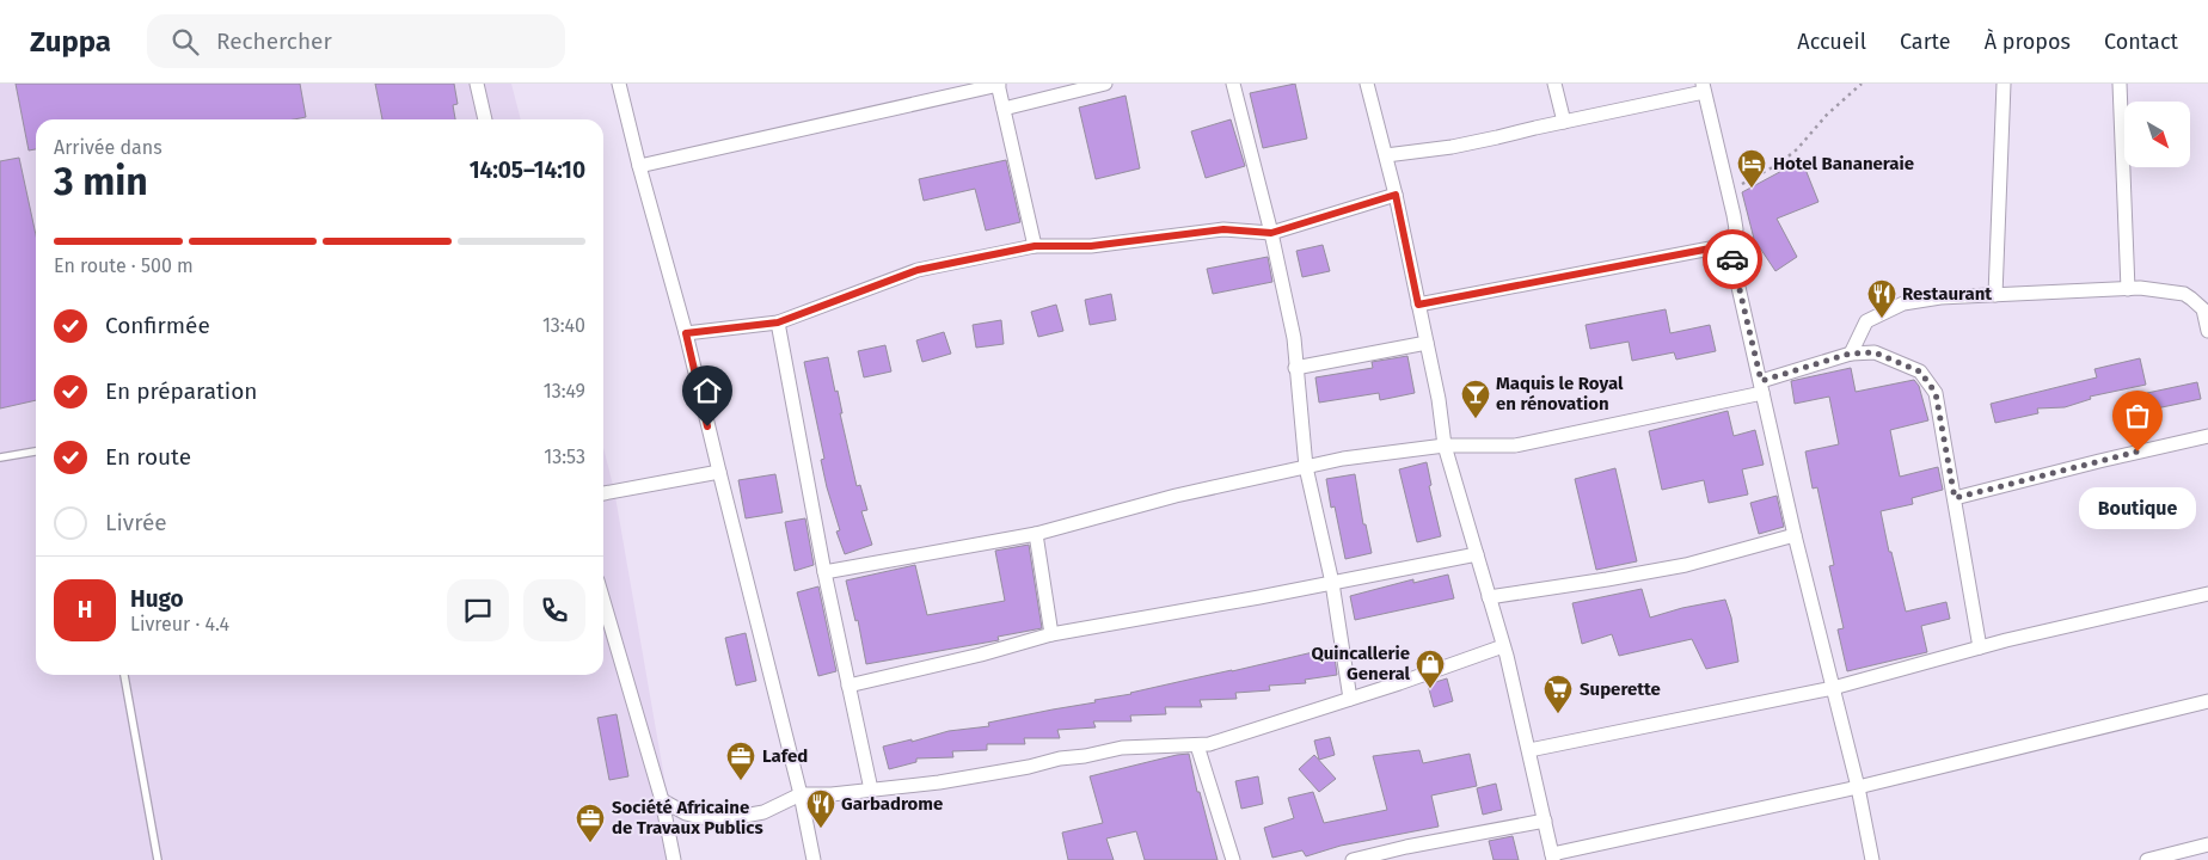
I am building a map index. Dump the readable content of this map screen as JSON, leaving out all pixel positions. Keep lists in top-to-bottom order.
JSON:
{
  "places": {
    "hotel": ["Hotel Bananeraie"],
    "restaurant": ["Restaurant", "Garbadrome"],
    "bar": ["Maquis le Royal en rénovation"],
    "other": ["Boutique"],
    "shop": ["Quincallerie General"],
    "supermarket": ["Superette"],
    "office": ["Lafed", "Société Africaine de Travaux Publics"]
  },
  "north": "bottom right",
  "page": {
    "header": "Zuppa",
    "search": "Rechercher",
    "nav": [
      "Accueil",
      "Carte",
      "À propos",
      "Contact"
    ],
    "heading": ["3 min", "Arrivée dans", "14:05–14:10"],
    "panel": ["Hugo", "Livreur · 4.4"],
    "bar": "En route · 500 m",
    "list": [
      ["Confirmée", "13:40"],
      ["En préparation", "13:49"],
      ["En route", "13:53"],
      "Livrée"
    ],
    "bubble": "Boutique",
    "round": "H"
  }
}
